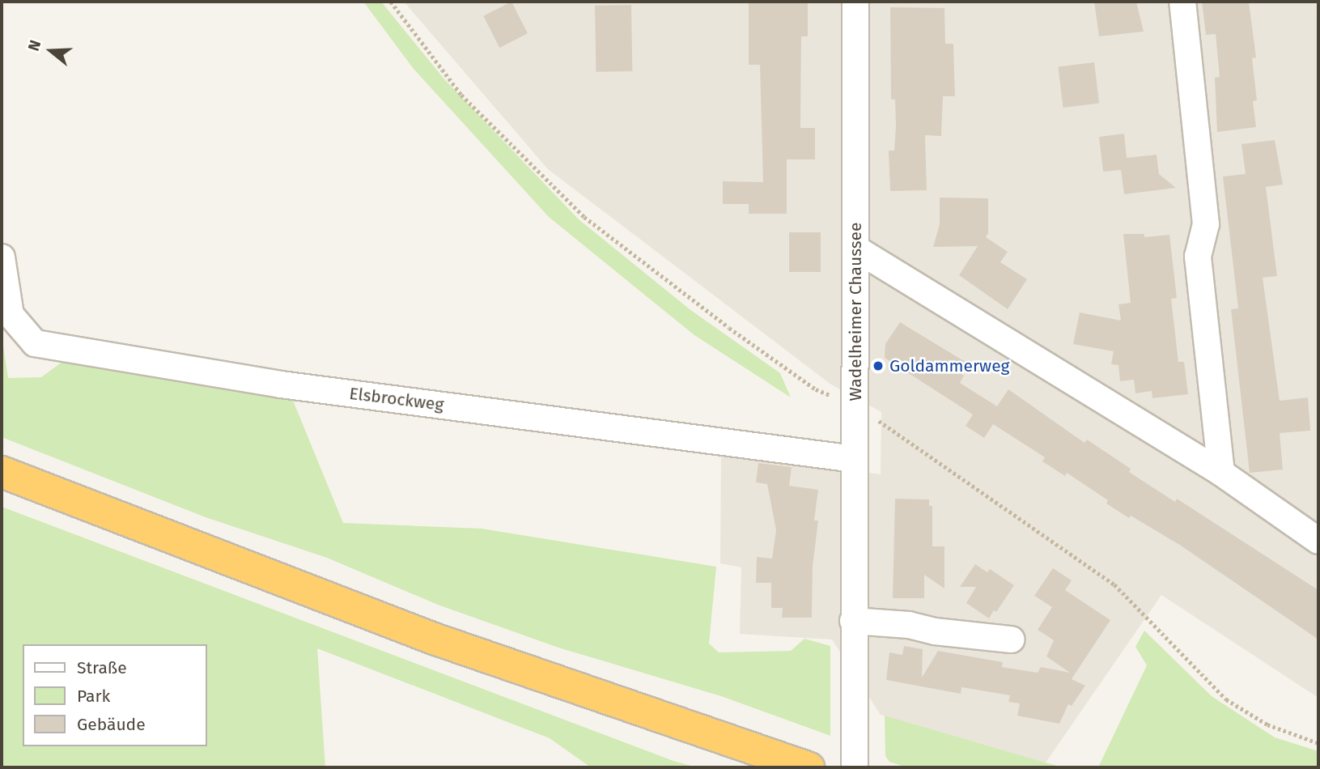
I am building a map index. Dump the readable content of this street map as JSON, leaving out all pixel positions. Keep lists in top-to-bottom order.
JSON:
{
  "streets": {
    "street": ["Wadelheimer Chaussee", "Elsbrockweg"]
  },
  "crossings": [
    ["Wadelheimer Chaussee", "Elsbrockweg"]
  ],
  "places": ["Goldammerweg"],
  "legend": ["Straße", "Park", "Gebäude"],
  "north": "left"
}
